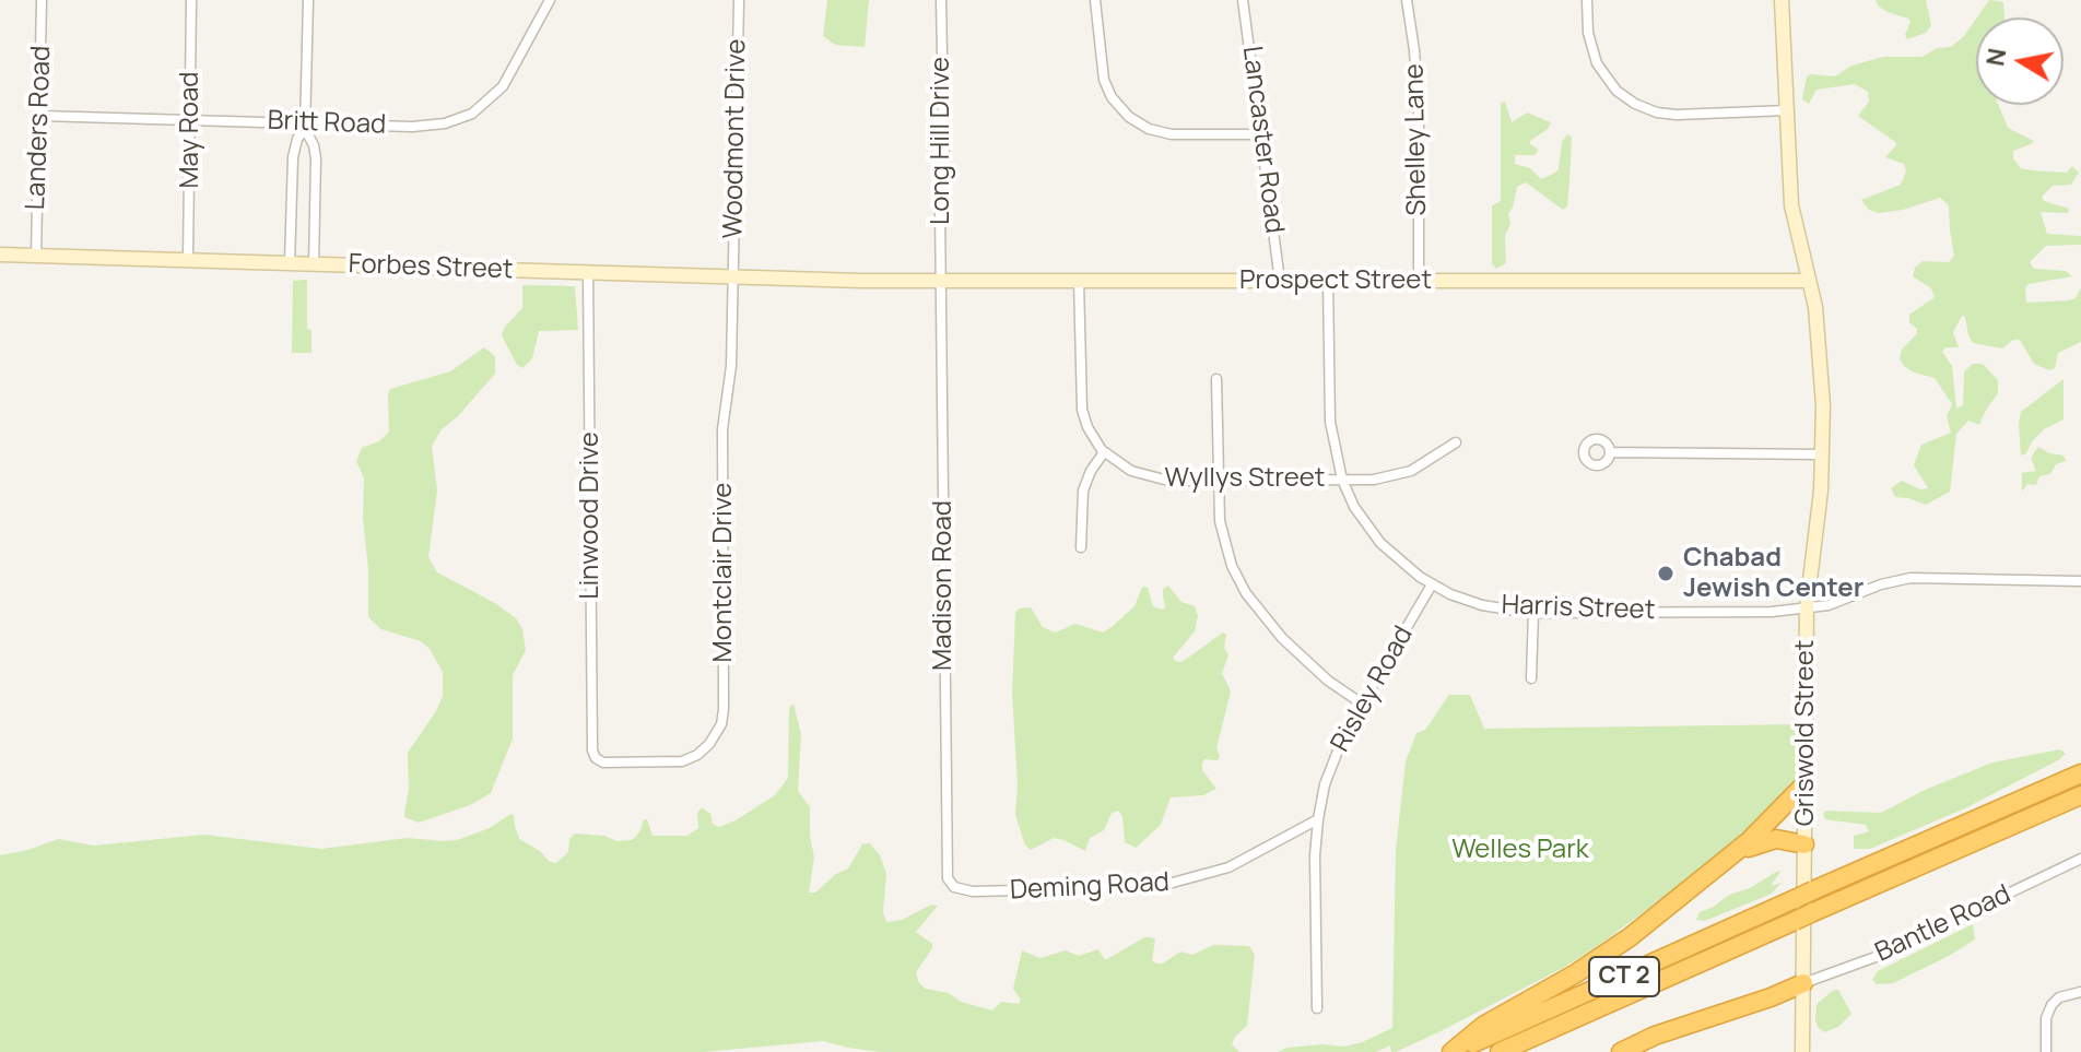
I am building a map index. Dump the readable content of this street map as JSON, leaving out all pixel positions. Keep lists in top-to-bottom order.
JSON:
{
  "streets": {
    "highway": ["CT 2"],
    "main road": ["Forbes Street", "Prospect Street", "Griswold Street"],
    "street": [
      "Britt Road",
      "Landers Road",
      "May Road",
      "Woodmont Drive",
      "Lancaster Road",
      "Shelley Lane",
      "Long Hill Drive",
      "Wyllys Street",
      "Linwood Drive",
      "Montclair Drive",
      "Madison Road",
      "Harris Street",
      "Risley Road",
      "Deming Road",
      "Bantle Road"
    ]
  },
  "crossings": [
    ["Britt Road", "Landers Road"],
    ["Britt Road", "May Road"],
    ["Landers Road", "Forbes Street"],
    ["May Road", "Forbes Street"],
    ["Woodmont Drive", "Forbes Street"],
    ["Woodmont Drive", "Montclair Drive"],
    ["Lancaster Road", "Prospect Street"],
    ["Shelley Lane", "Prospect Street"],
    ["Long Hill Drive", "Prospect Street"],
    ["Long Hill Drive", "Madison Road"],
    ["Forbes Street", "Prospect Street"],
    ["Forbes Street", "Linwood Drive"],
    ["Forbes Street", "Montclair Drive"],
    ["Prospect Street", "Madison Road"],
    ["Prospect Street", "Harris Street"],
    ["Prospect Street", "Griswold Street"],
    ["Wyllys Street", "Harris Street"],
    ["Linwood Drive", "Montclair Drive"],
    ["Madison Road", "Deming Road"],
    ["Harris Street", "Risley Road"],
    ["Harris Street", "Griswold Street"],
    ["Risley Road", "Deming Road"],
    ["Griswold Street", "Bantle Road"]
  ],
  "parks": ["Welles Park"],
  "places": ["Chabad Jewish Center"],
  "north": "left"
}
